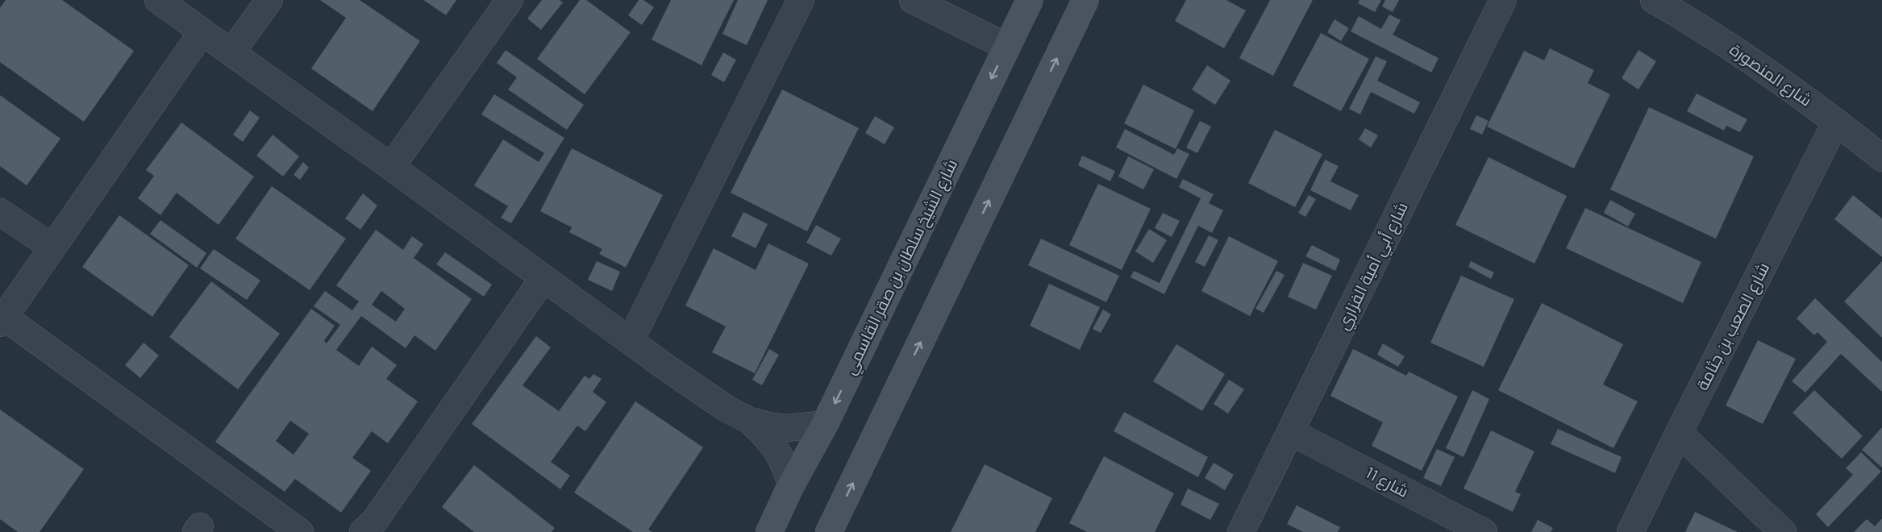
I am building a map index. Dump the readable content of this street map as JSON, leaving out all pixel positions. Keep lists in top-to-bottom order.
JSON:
{
  "streets": {
    "main road": ["شارع الشيخ سلطان بن صقر القاسمي"],
    "street": [
      "شارع المنصورة",
      "شارع أبي أمية الفزاري",
      "شارع الصعب بن جثامة",
      "شارع 11"
    ]
  },
  "crossings": [
    ["شارع المنصورة", "شارع الصعب بن جثامة"],
    ["شارع أبي أمية الفزاري", "شارع 11"]
  ]
}
